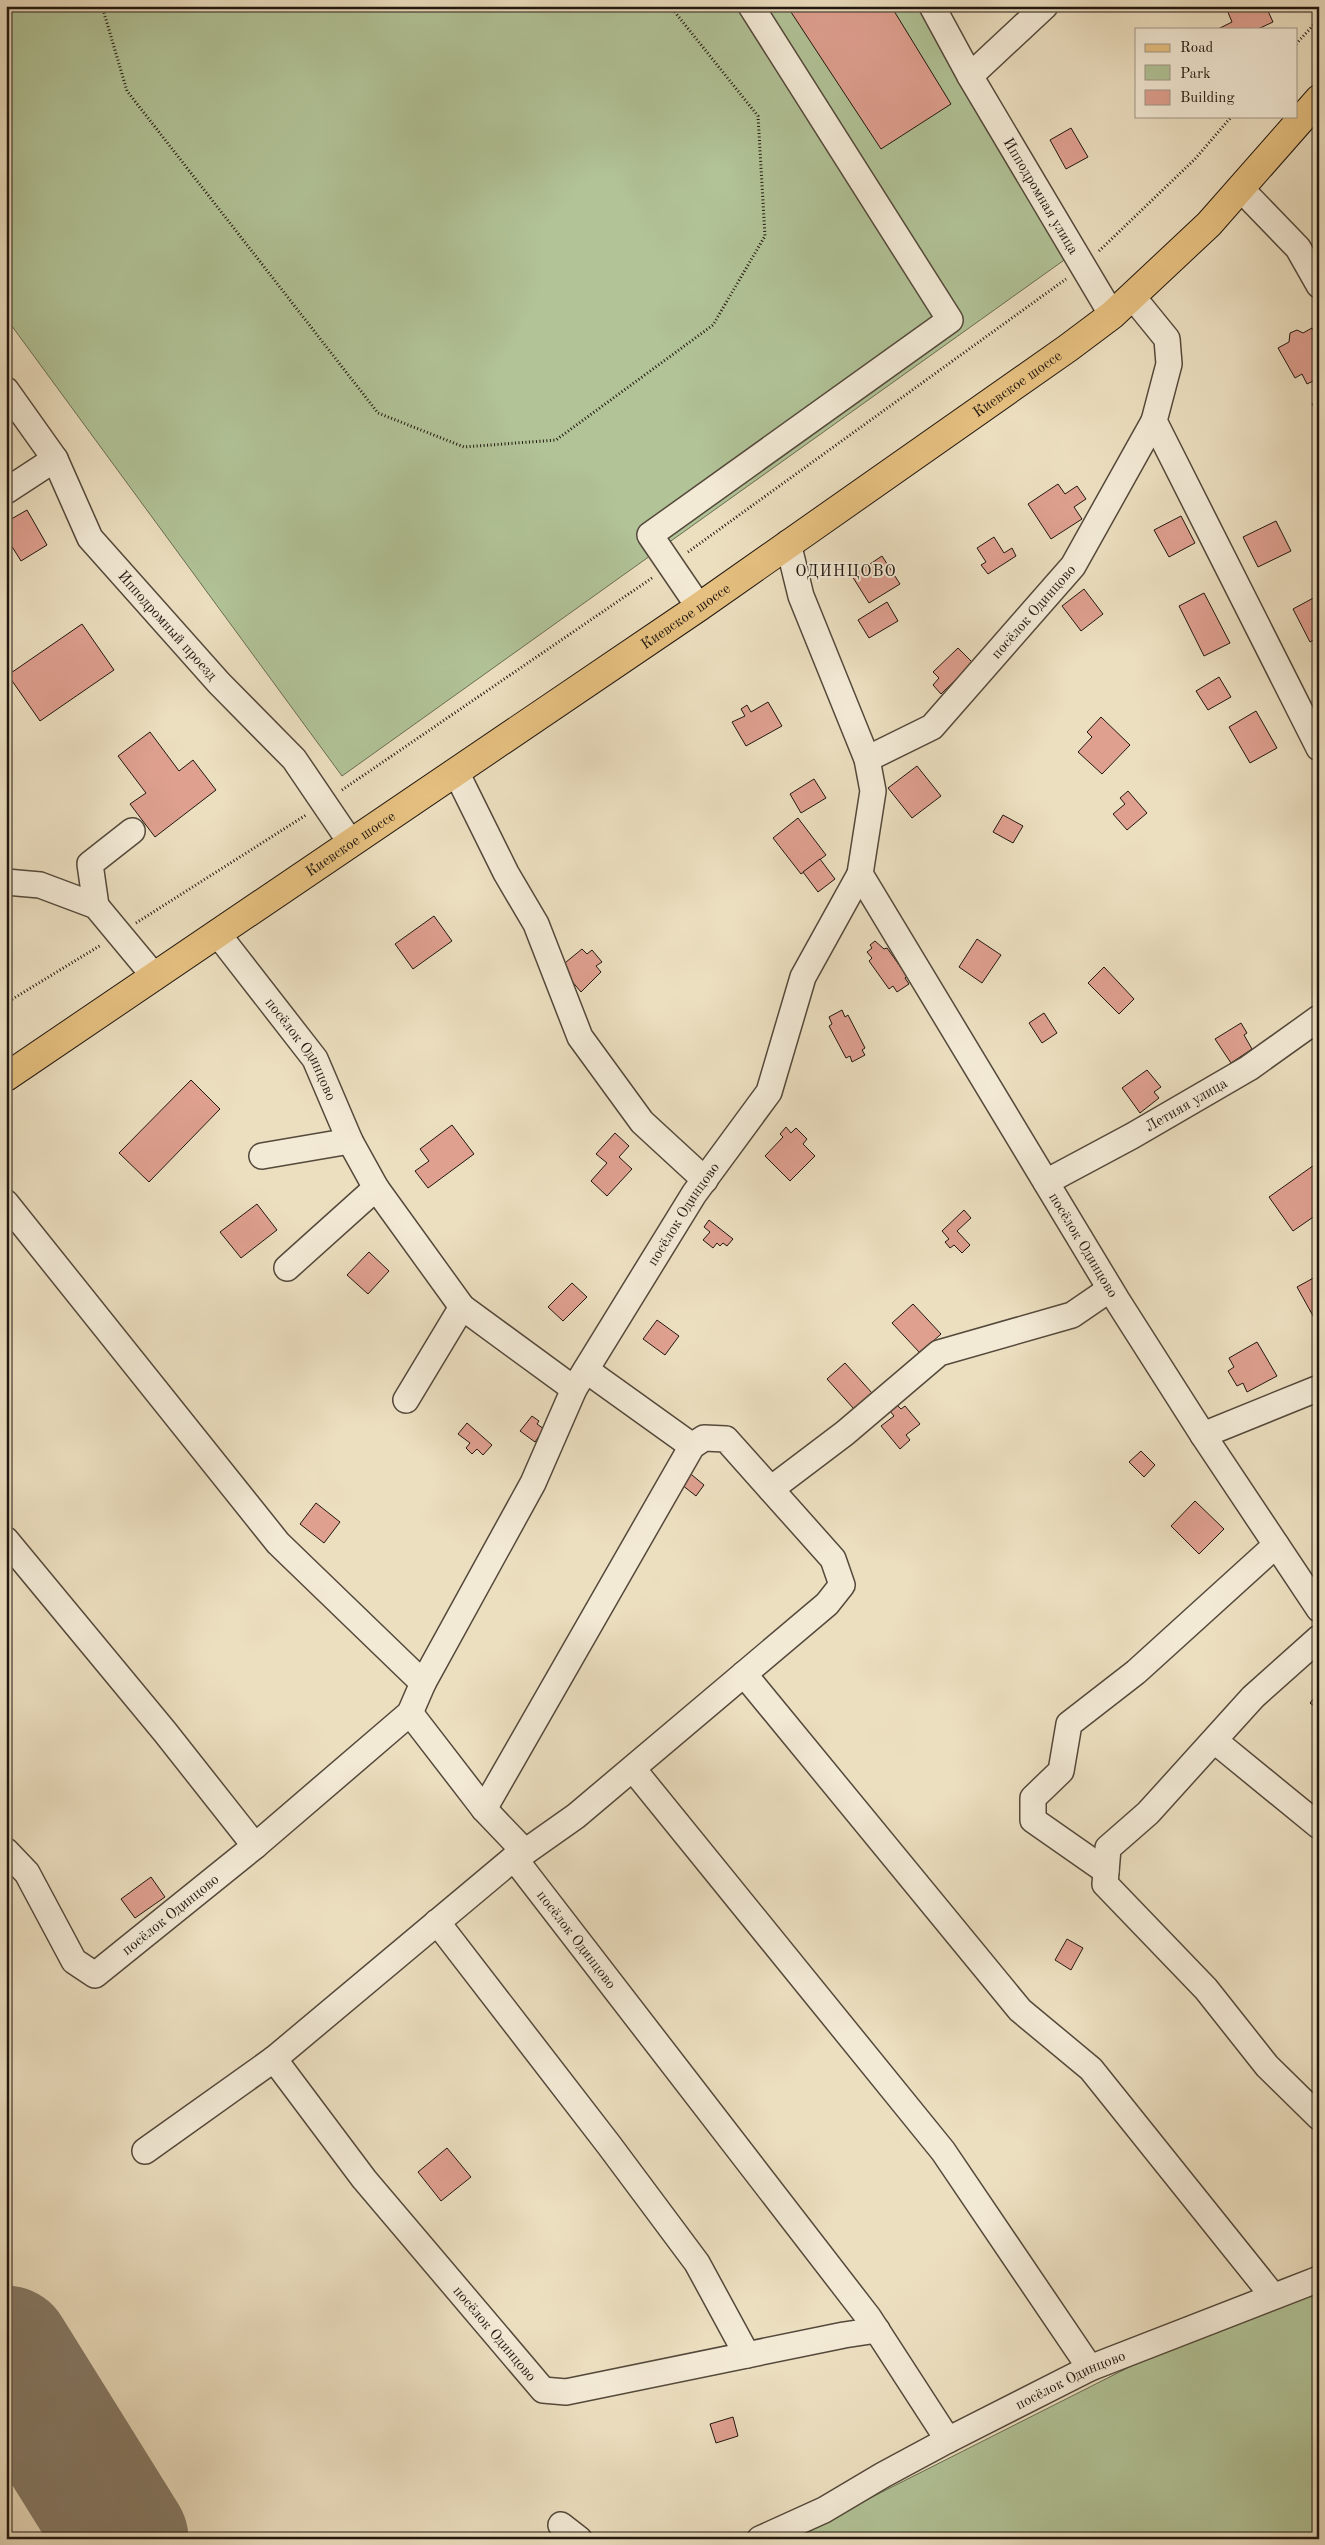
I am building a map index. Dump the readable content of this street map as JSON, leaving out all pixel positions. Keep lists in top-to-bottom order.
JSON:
{
  "streets": {
    "main road": ["Киевское шоссе"],
    "street": [
      "Ипподромная улица",
      "посёлок Одинцово",
      "Ипподромный проезд",
      "Летняя улица"
    ]
  },
  "crossings": [
    ["Ипподромная улица", "Киевское шоссе"],
    ["Киевское шоссе", "посёлок Одинцово"],
    ["Киевское шоссе", "Ипподромный проезд"],
    ["посёлок Одинцово", "Летняя улица"]
  ],
  "districts": ["ОДИНЦОВО"],
  "legend": ["Road", "Park", "Building"]
}
